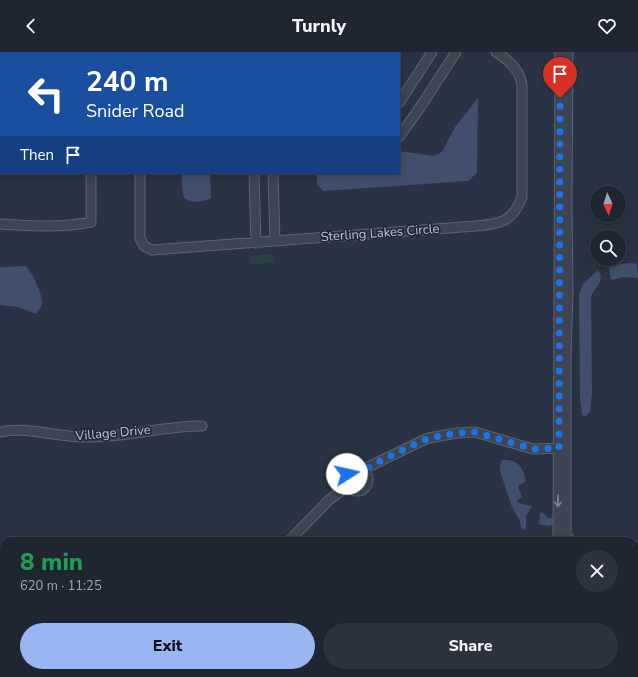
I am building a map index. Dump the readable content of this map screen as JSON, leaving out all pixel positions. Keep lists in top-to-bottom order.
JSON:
{
  "streets": {
    "street": ["Sterling Lakes Circle", "Village Drive"]
  },
  "north": "bottom",
  "page": {
    "header": "Turnly",
    "turn": ["240 m", "Snider Road"],
    "then": "Then",
    "heading": ["8 min", "620 m · 11:25"],
    "buttons": ["Exit", "Share"]
  }
}
